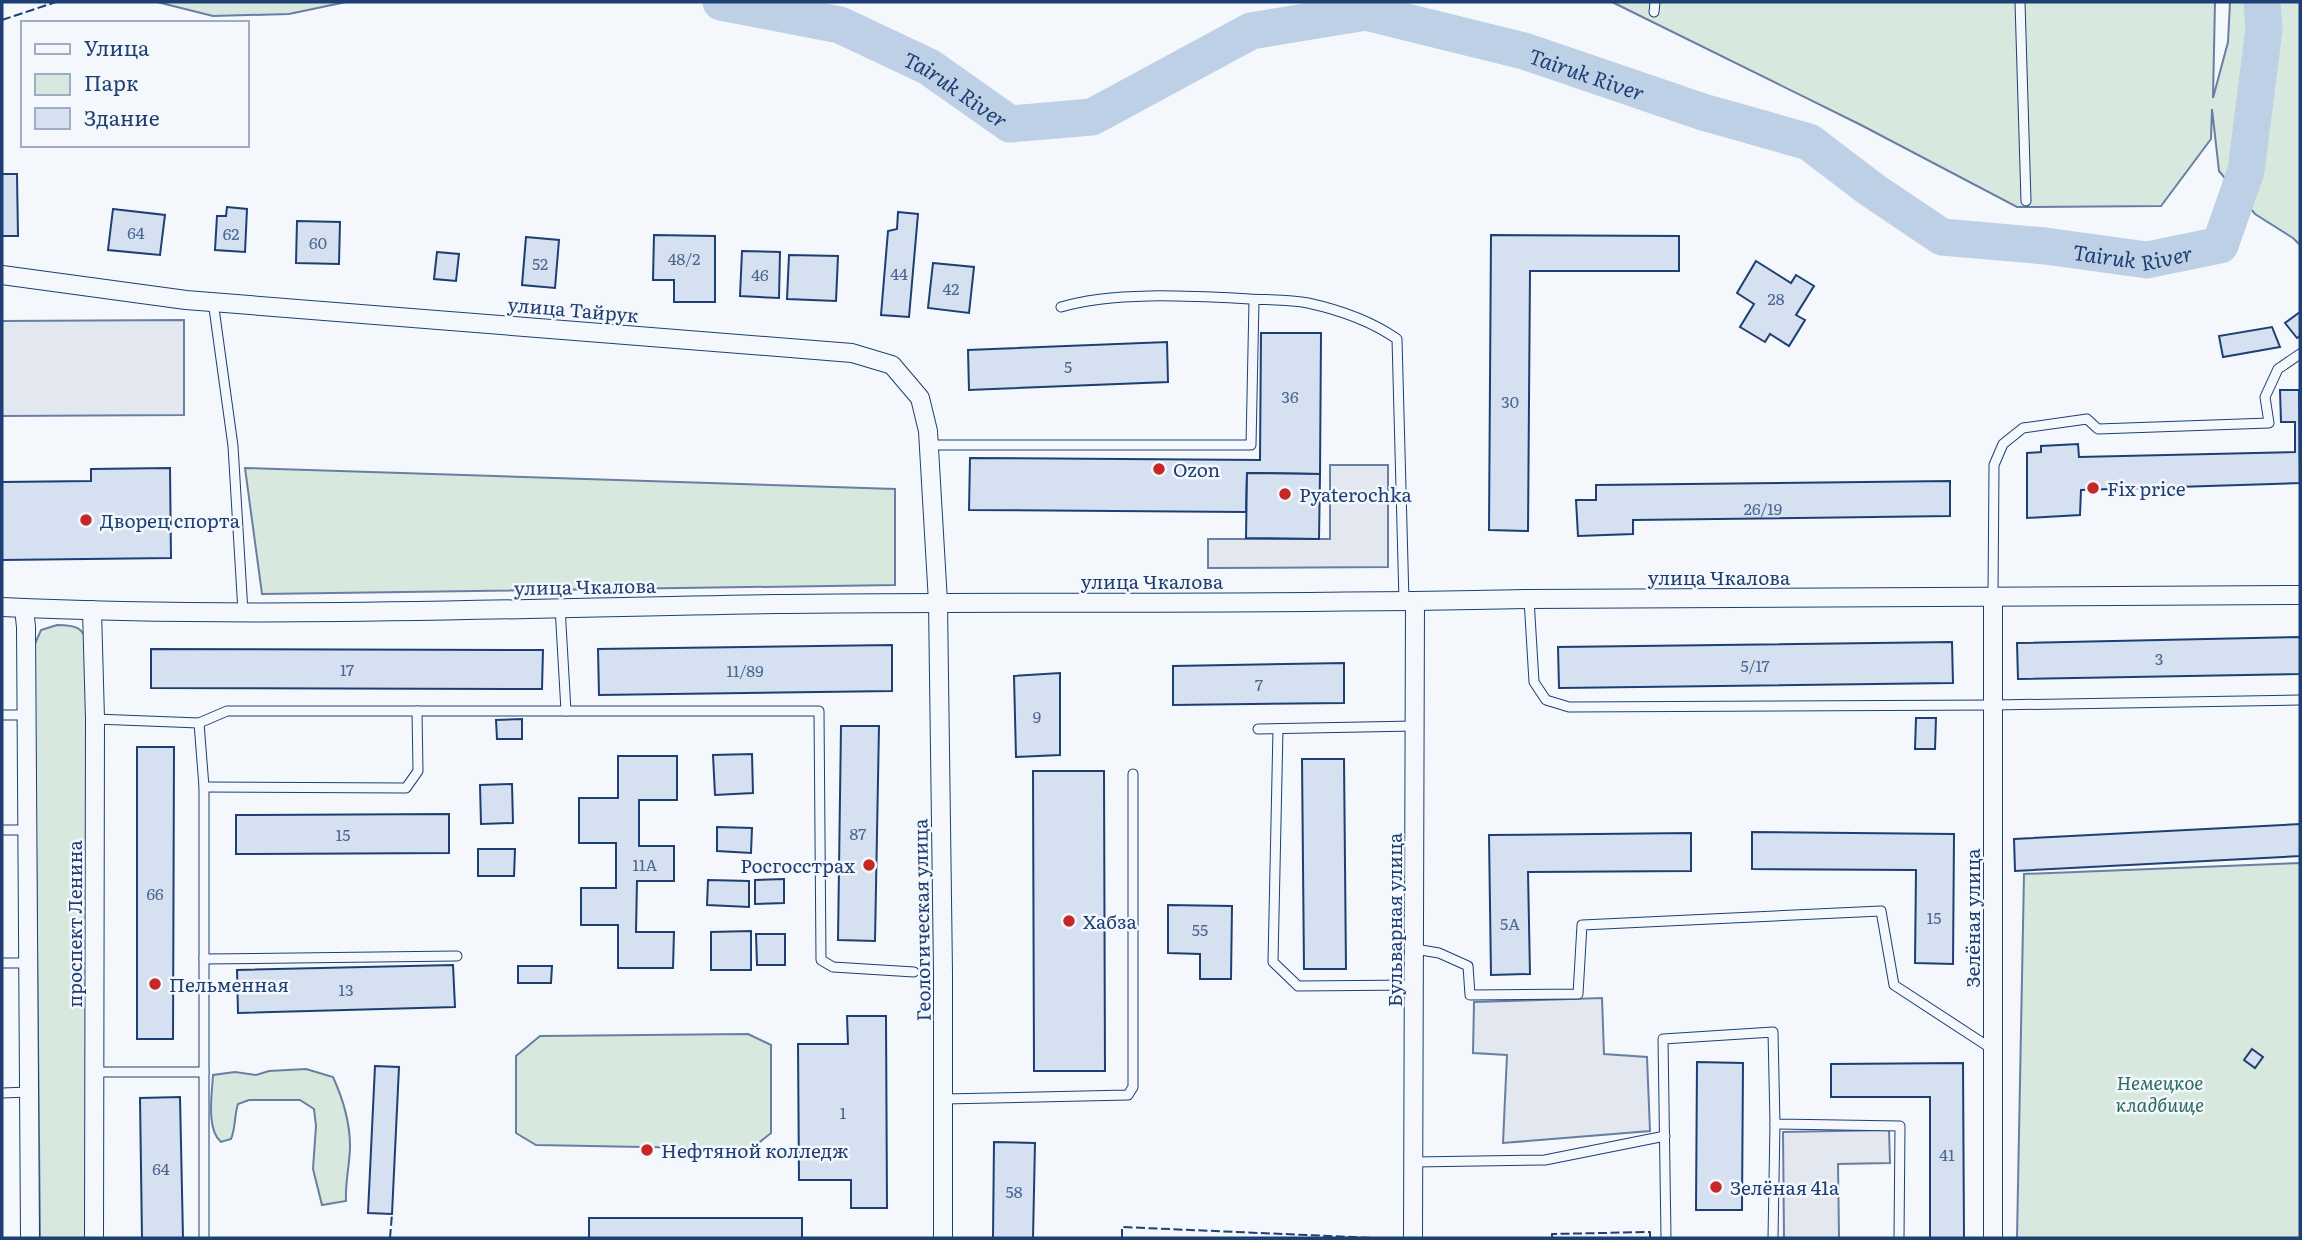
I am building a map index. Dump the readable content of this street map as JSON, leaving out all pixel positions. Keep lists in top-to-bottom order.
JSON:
{
  "streets": {
    "street": [
      "улица Тайрук",
      "улица Чкалова",
      "Зелёная улица",
      "Геологическая улица",
      "Бульварная улица",
      "проспект Ленина"
    ]
  },
  "crossings": [
    ["улица Тайрук", "улица Чкалова"],
    ["улица Тайрук", "Геологическая улица"],
    ["улица Чкалова", "Зелёная улица"],
    ["улица Чкалова", "Геологическая улица"],
    ["улица Чкалова", "Бульварная улица"],
    ["улица Чкалова", "проспект Ленина"]
  ],
  "water": ["Tairuk River"],
  "parks": ["Немецкое кладбище"],
  "places": [
    "Ozon",
    "Fix price",
    "Pyaterochka",
    "Дворец спорта",
    "Росгосстрах",
    "Хабза",
    "Пельменная",
    "Нефтяной колледж",
    "Зелёная 41а"
  ],
  "house_numbers": [
    "64",
    "62",
    "60",
    "48/2",
    "52",
    "44",
    "46",
    "42",
    "28",
    "5",
    "36",
    "30",
    "26/19",
    "3",
    "5/17",
    "17",
    "11/89",
    "7",
    "9",
    "87",
    "15",
    "11А",
    "66",
    "15",
    "5А",
    "55",
    "13",
    "1",
    "41",
    "64",
    "58"
  ],
  "legend": ["Улица", "Парк", "Здание"]
}
